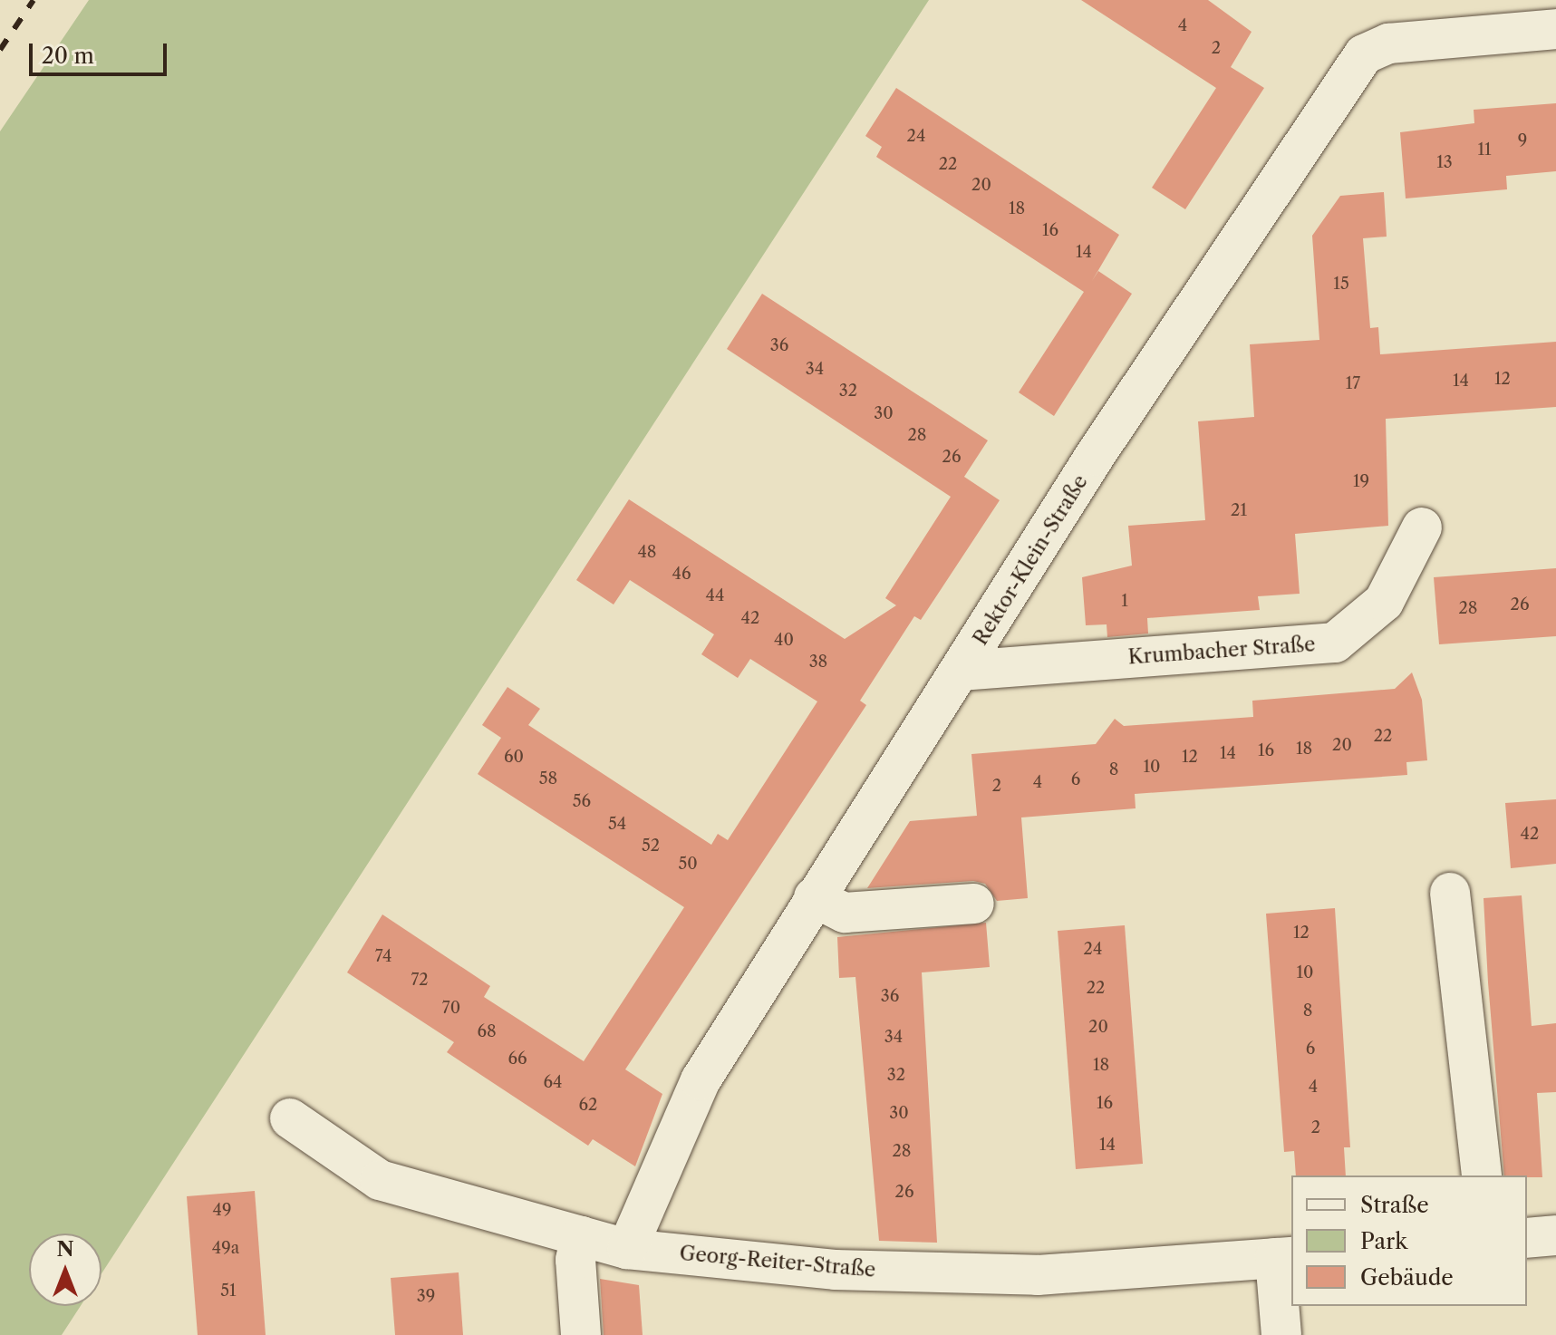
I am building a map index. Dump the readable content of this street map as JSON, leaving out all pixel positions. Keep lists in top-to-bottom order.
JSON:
{
  "streets": {
    "street": ["Rektor-Klein-Straße", "Krumbacher Straße", "Georg-Reiter-Straße"]
  },
  "crossings": [
    ["Rektor-Klein-Straße", "Krumbacher Straße"],
    ["Rektor-Klein-Straße", "Georg-Reiter-Straße"]
  ],
  "house_numbers": [
    "4",
    "2",
    "24",
    "9",
    "11",
    "13",
    "22",
    "20",
    "18",
    "16",
    "14",
    "15",
    "36",
    "34",
    "12",
    "14",
    "17",
    "32",
    "30",
    "28",
    "26",
    "19",
    "21",
    "48",
    "46",
    "44",
    "1",
    "26",
    "28",
    "42",
    "40",
    "38",
    "22",
    "20",
    "18",
    "16",
    "14",
    "60",
    "12",
    "10",
    "8",
    "58",
    "6",
    "4",
    "2",
    "56",
    "54",
    "42",
    "52",
    "50",
    "12",
    "24",
    "74",
    "10",
    "72",
    "22",
    "36",
    "70",
    "8",
    "20",
    "68",
    "34",
    "6",
    "66",
    "18",
    "32",
    "64",
    "4",
    "16",
    "62",
    "30",
    "2",
    "14",
    "28",
    "26",
    "49",
    "49a",
    "51",
    "39"
  ],
  "legend": ["Straße", "Park", "Gebäude"],
  "scale_bar": "20 m",
  "north": "top"
}
